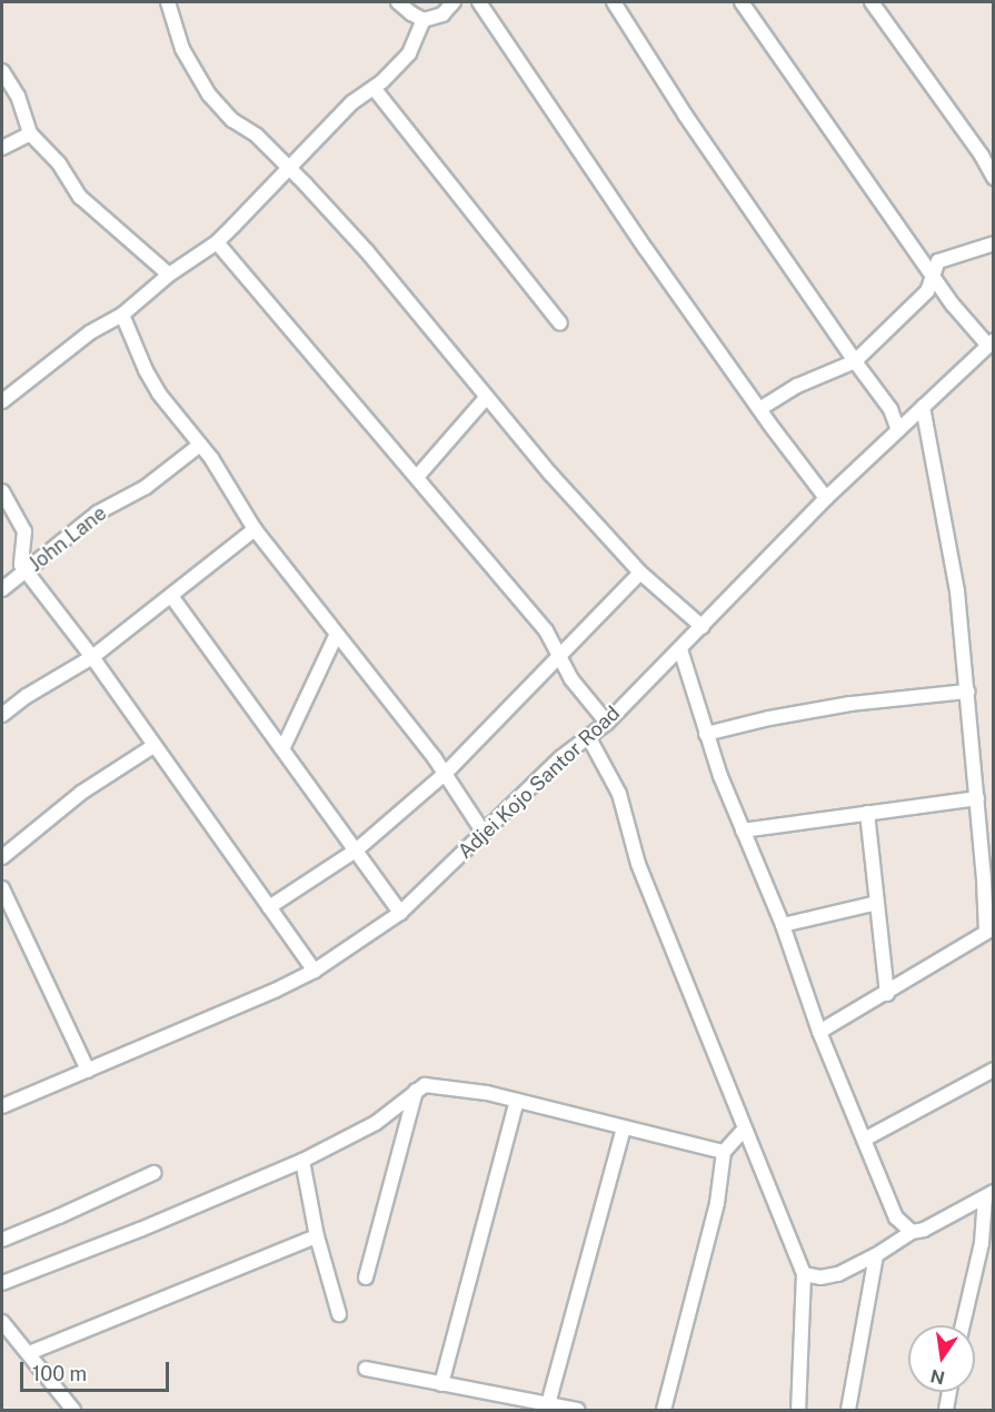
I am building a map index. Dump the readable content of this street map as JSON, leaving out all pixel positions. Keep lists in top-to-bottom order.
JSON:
{
  "streets": {
    "street": ["John Lane", "Adjei Kojo Santor Road"]
  },
  "scale_bar": "100 m",
  "north": "bottom"
}
